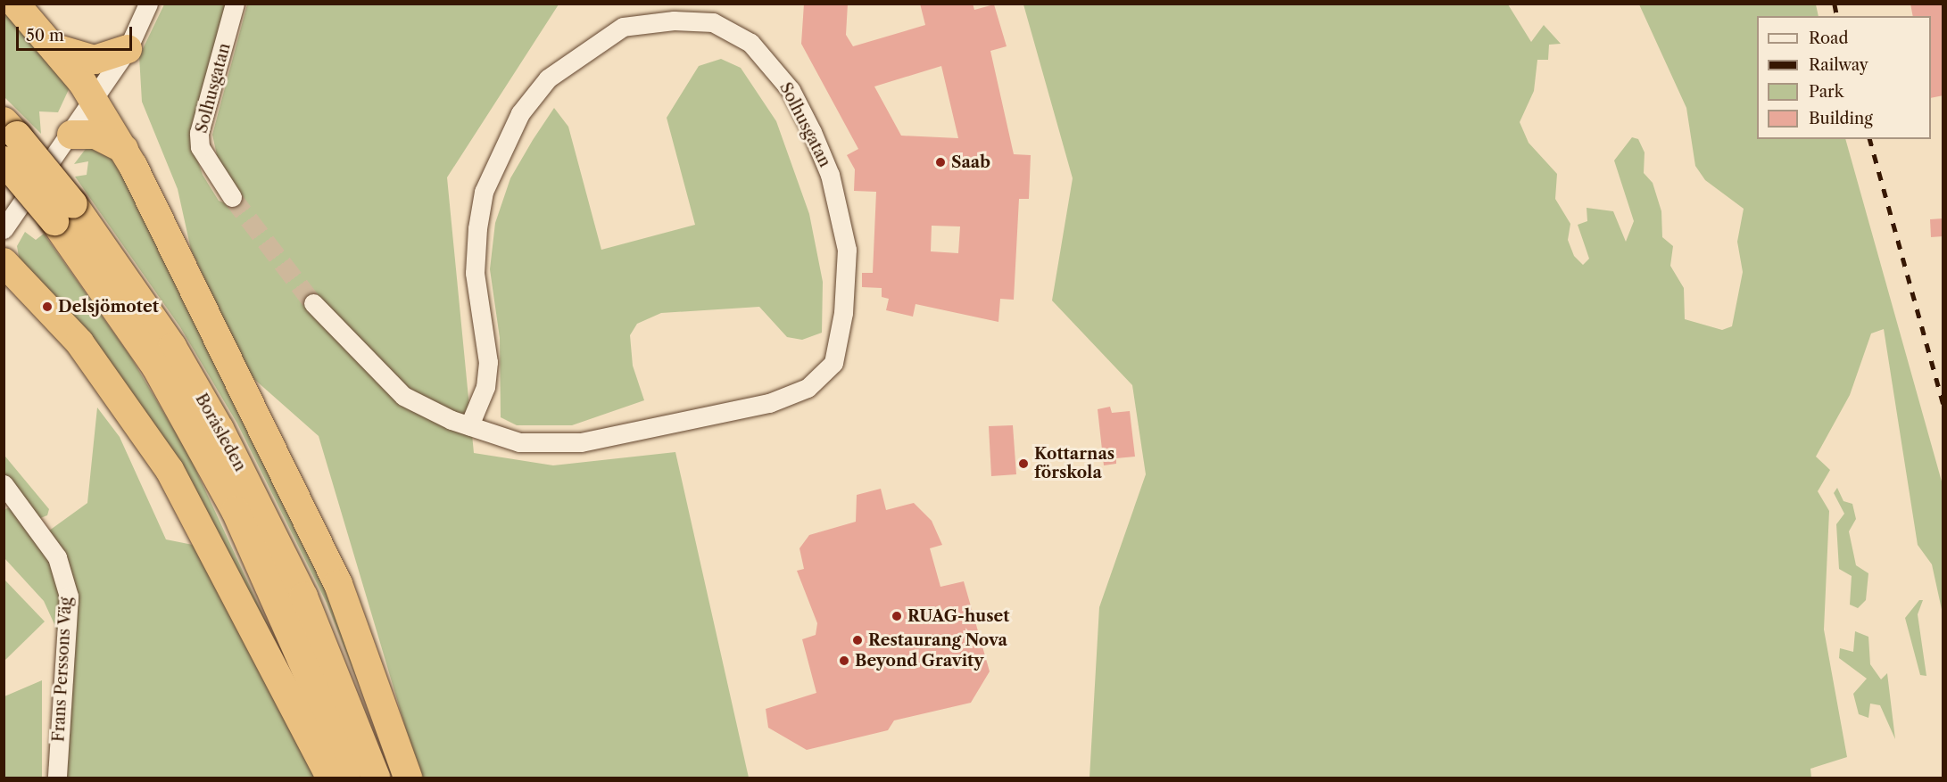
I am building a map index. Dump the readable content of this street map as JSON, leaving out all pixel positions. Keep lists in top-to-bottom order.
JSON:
{
  "streets": {
    "highway": ["Boråsleden"],
    "street": ["Solhusgatan", "Frans Perssons Väg"]
  },
  "places": [
    "Saab",
    "Delsjömotet",
    "Kottarnas förskola",
    "RUAG-huset",
    "Restaurang Nova",
    "Beyond Gravity"
  ],
  "legend": [
    "Road",
    "Railway",
    "Park",
    "Building"
  ],
  "scale_bar": "50 m"
}
